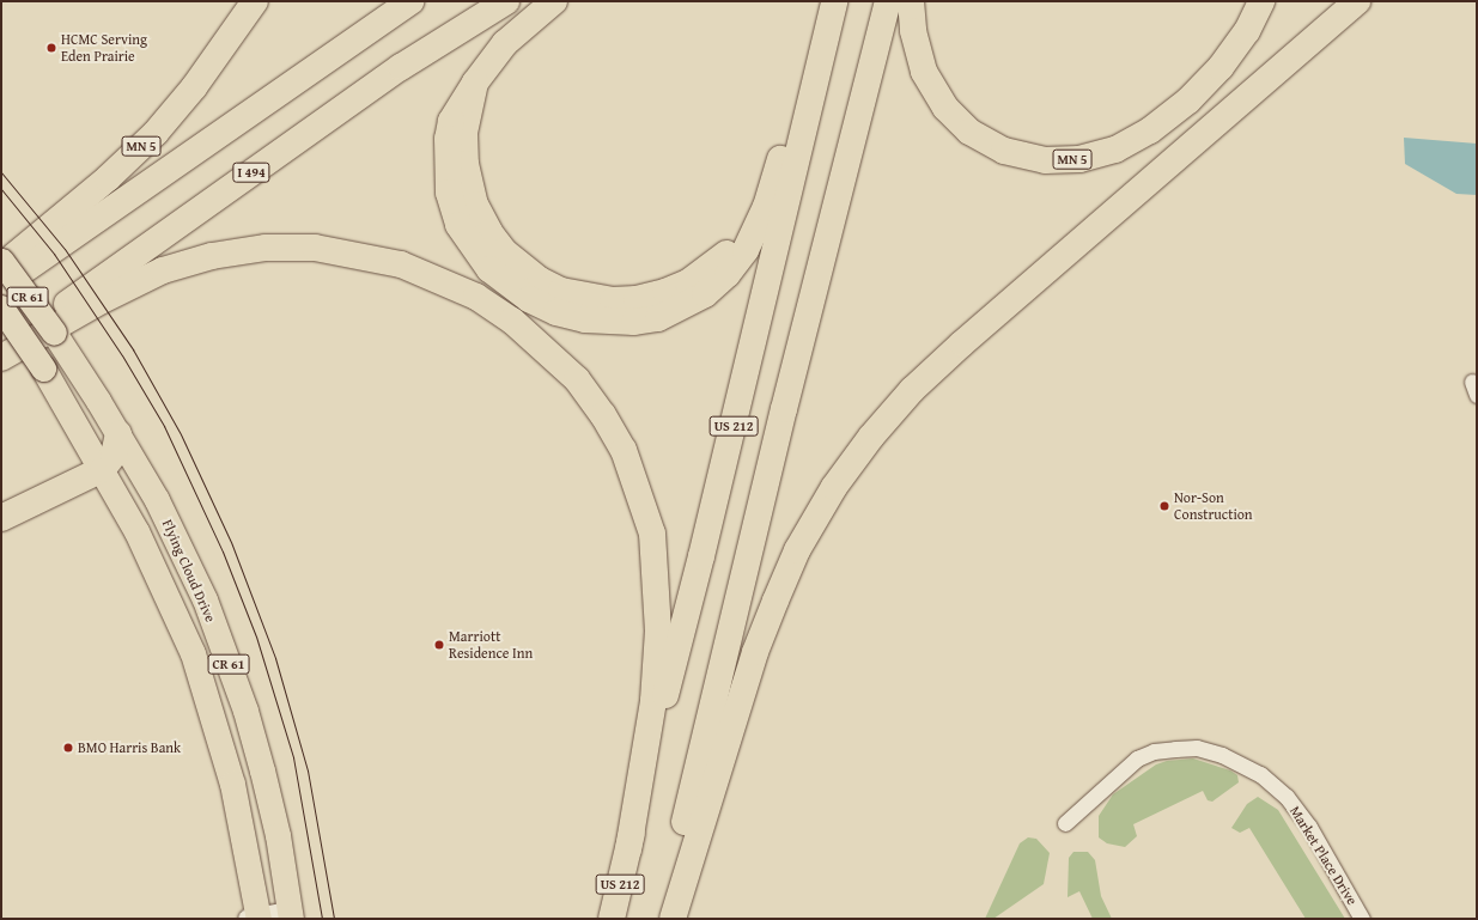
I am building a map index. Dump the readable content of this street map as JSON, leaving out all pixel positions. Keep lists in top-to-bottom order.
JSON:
{
  "streets": {
    "highway": ["MN 5", "I 494", "US 212"],
    "main road": ["CR 61", "Flying Cloud Drive"],
    "street": ["Market Place Drive"]
  },
  "places": [
    "HCMC Serving Eden Prairie",
    "Nor-Son Construction",
    "Marriott Residence Inn",
    "BMO Harris Bank"
  ]
}
